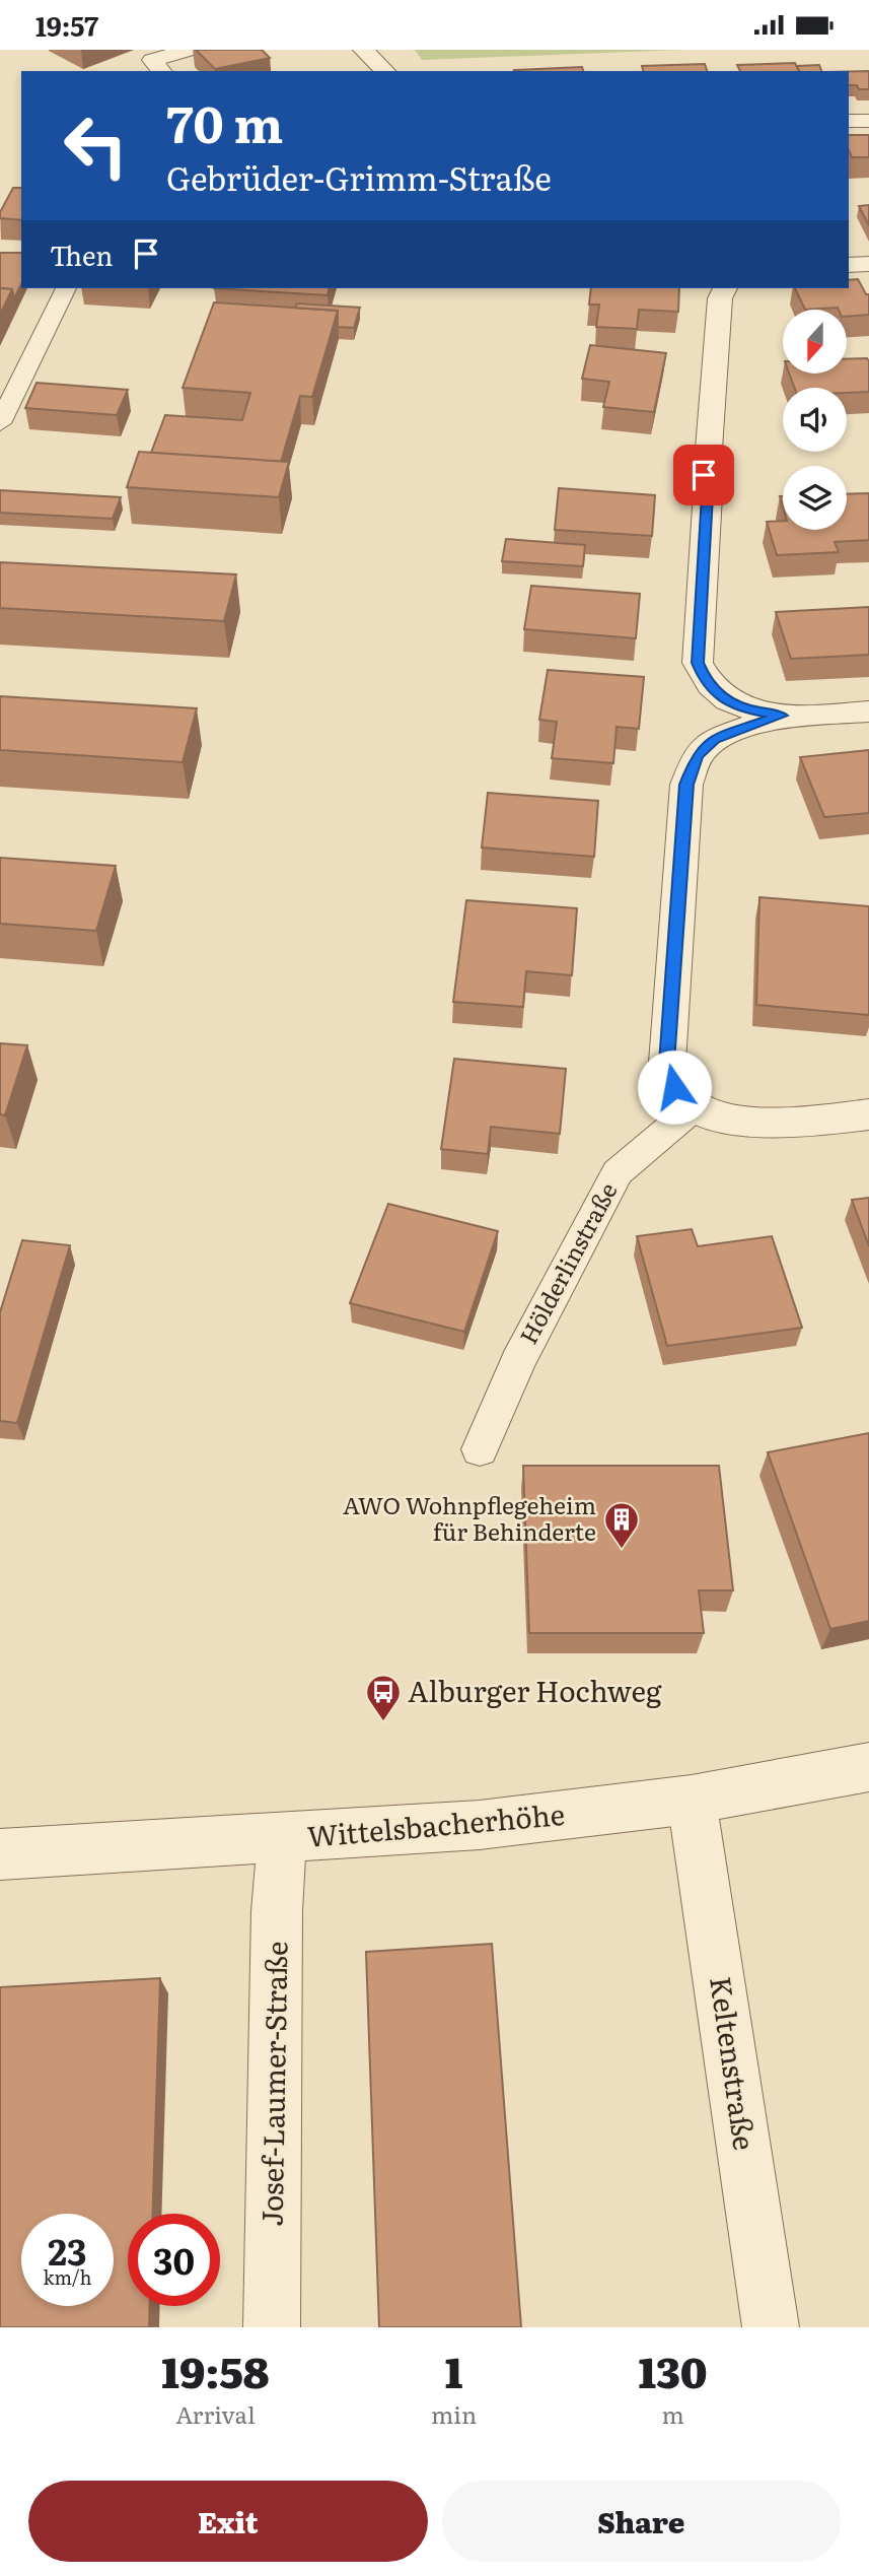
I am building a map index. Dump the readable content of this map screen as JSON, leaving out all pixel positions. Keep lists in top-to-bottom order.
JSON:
{
  "streets": {
    "street": ["Wittelsbacherhöhe", "Keltenstraße", "Josef-Laumer-Straße"],
    "lane": ["Hölderlinstraße"]
  },
  "crossings": [
    ["Wittelsbacherhöhe", "Keltenstraße"],
    ["Wittelsbacherhöhe", "Josef-Laumer-Straße"]
  ],
  "places": {
    "building": ["AWO Wohnpflegeheim für Behinderte"],
    "bus stop": ["Alburger Hochweg"]
  },
  "north": "bottom",
  "page": {
    "status": "19:57",
    "turn": ["70 m", "Gebrüder-Grimm-Straße"],
    "then": "Then",
    "speed": "23 km/h",
    "limit": "30",
    "eta": [
      "19:58",
      "Arrival",
      "1",
      "min",
      "130",
      "m"
    ],
    "buttons": ["Exit", "Share"]
  }
}
